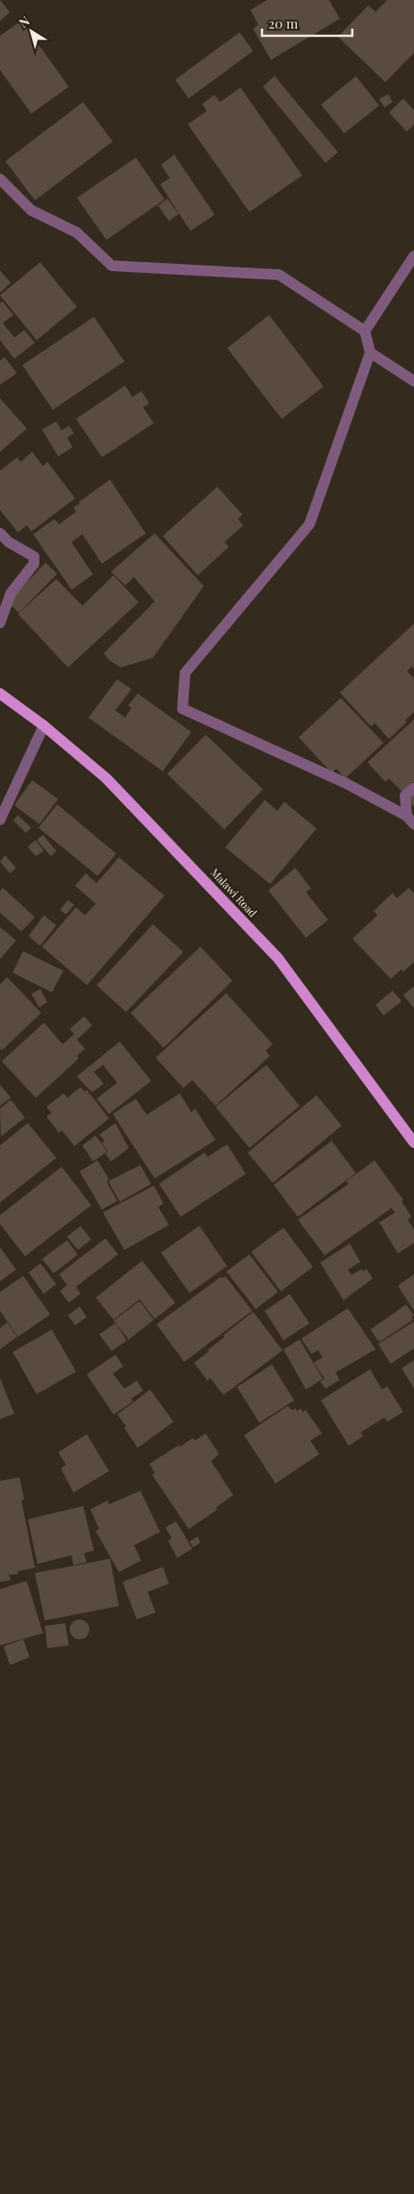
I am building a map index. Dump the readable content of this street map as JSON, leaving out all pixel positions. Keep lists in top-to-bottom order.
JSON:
{
  "streets": {
    "main road": ["Malawi Road"]
  },
  "scale_bar": "20 m",
  "north": "top left"
}
